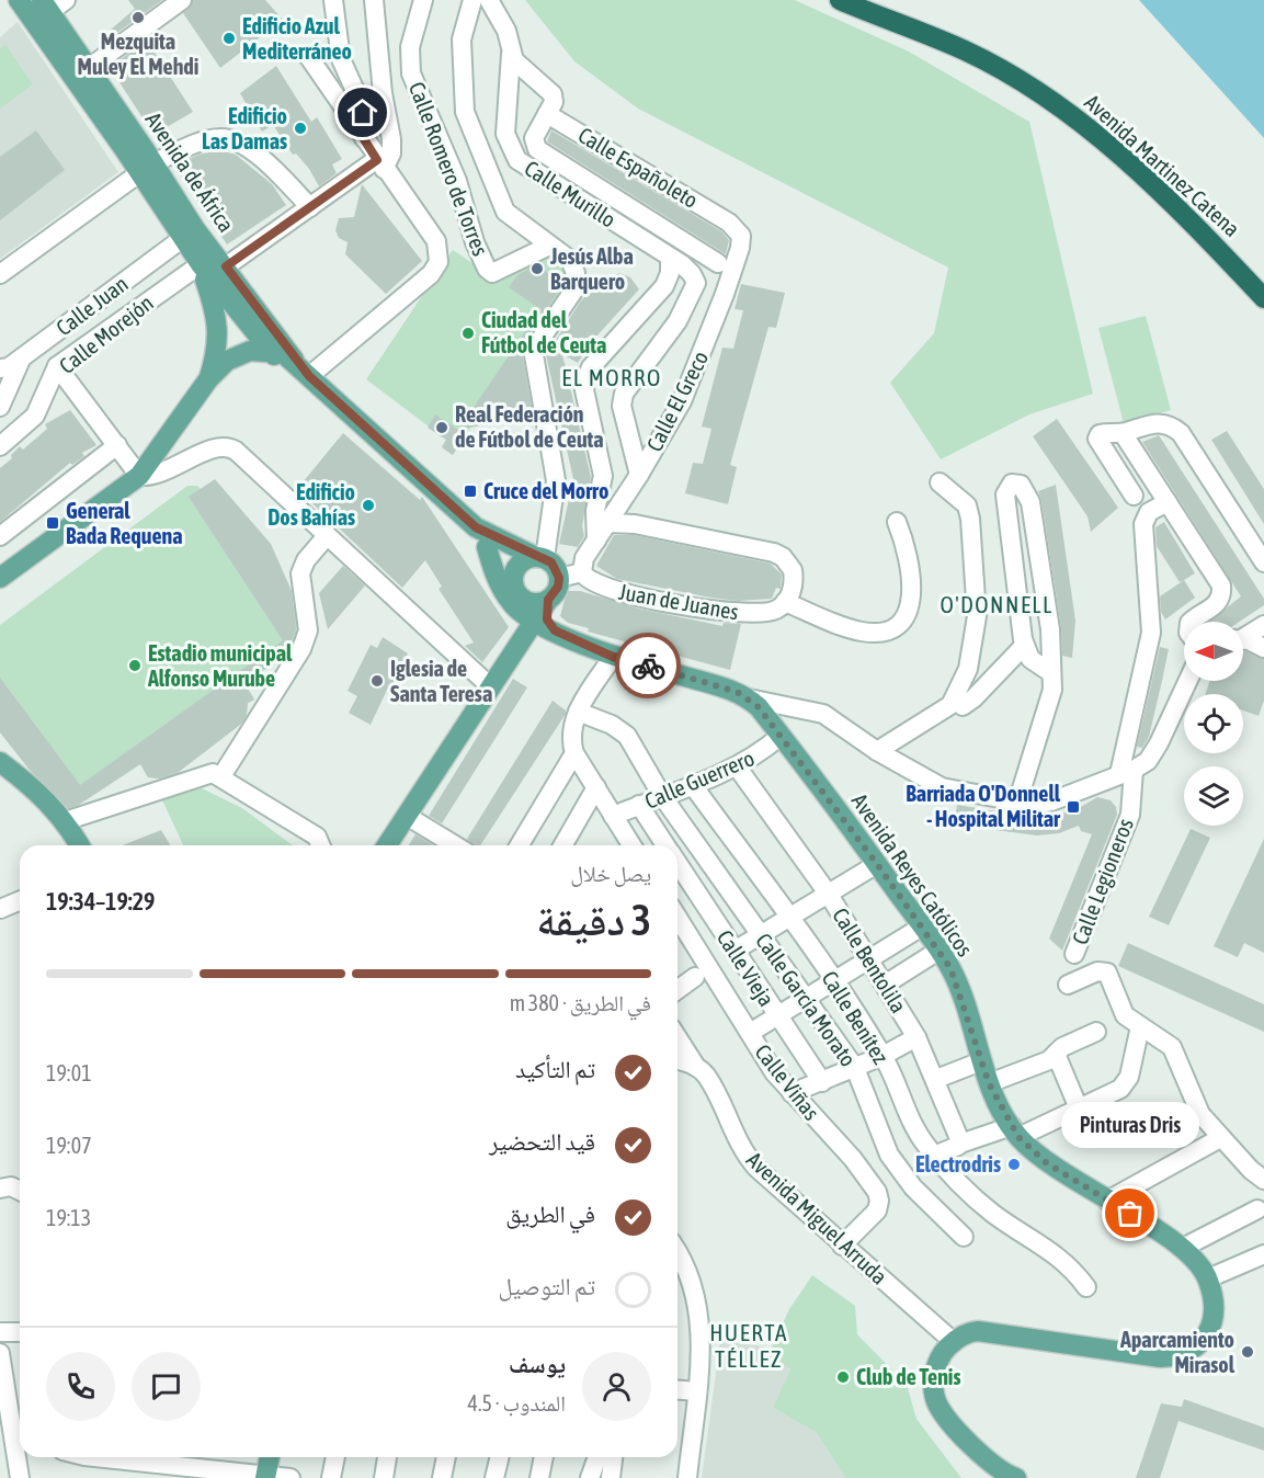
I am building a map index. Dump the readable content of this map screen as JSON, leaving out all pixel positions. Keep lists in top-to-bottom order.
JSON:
{
  "streets": {
    "highway": ["Avenida Martinez Catena"],
    "main road": ["Avenida de África", "Avenida Reyes Católicos"],
    "street": [
      "Calle Españoleto",
      "Calle Romero de Torres",
      "Calle Murillo",
      "Calle Juan",
      "Calle Morejón",
      "Calle El Greco",
      "Juan de Juanes",
      "Calle Guerrero",
      "Calle Legioneros",
      "Calle Bentolila",
      "Calle Vieja",
      "Calle García Morato",
      "Calle Benítez",
      "Calle Viñas",
      "Avenida Miguel Arruda"
    ]
  },
  "crossings": [
    ["Calle Españoleto", "Calle El Greco"],
    ["Avenida de África", "Calle Juan"],
    ["Avenida de África", "Calle Morejón"],
    ["Calle El Greco", "Juan de Juanes"],
    ["Calle Guerrero", "Avenida Reyes Católicos"],
    ["Calle Guerrero", "Calle Bentolila"],
    ["Calle Guerrero", "Calle Vieja"],
    ["Calle Guerrero", "Calle García Morato"],
    ["Calle Guerrero", "Calle Benítez"],
    ["Calle Viñas", "Avenida Miguel Arruda"]
  ],
  "districts": ["EL MORRO", "O'DONNELL", "HUERTA TÉLLEZ"],
  "places": {
    "other": [
      "Mezquita Muley El Mehdi",
      "Edificio Azul Mediterráneo",
      "Edificio Las Damas",
      "Jesús Alba Barquero",
      "Ciudad del Fútbol de Ceuta",
      "Real Federación de Fútbol de Ceuta",
      "Edificio Dos Bahías",
      "Estadio municipal Alfonso Murube",
      "Iglesia de Santa Teresa",
      "Electrodris",
      "Pinturas Dris",
      "Aparcamiento Mirasol",
      "Club de Tenis"
    ],
    "transit": ["Cruce del Morro", "General Bada Requena", "Barriada O'Donnell - Hospital Militar"]
  },
  "north": "left",
  "page": {
    "heading": ["3 دقيقة", "يصل خلال", "19:29–19:34"],
    "panel": ["يوسف", "المندوب · 4.5"],
    "bar": "في الطريق · 380 m",
    "list": [
      ["تم التأكيد", "19:01"],
      ["قيد التحضير", "19:07"],
      ["في الطريق", "19:13"],
      "تم التوصيل"
    ],
    "bubble": "Pinturas Dris"
  }
}
